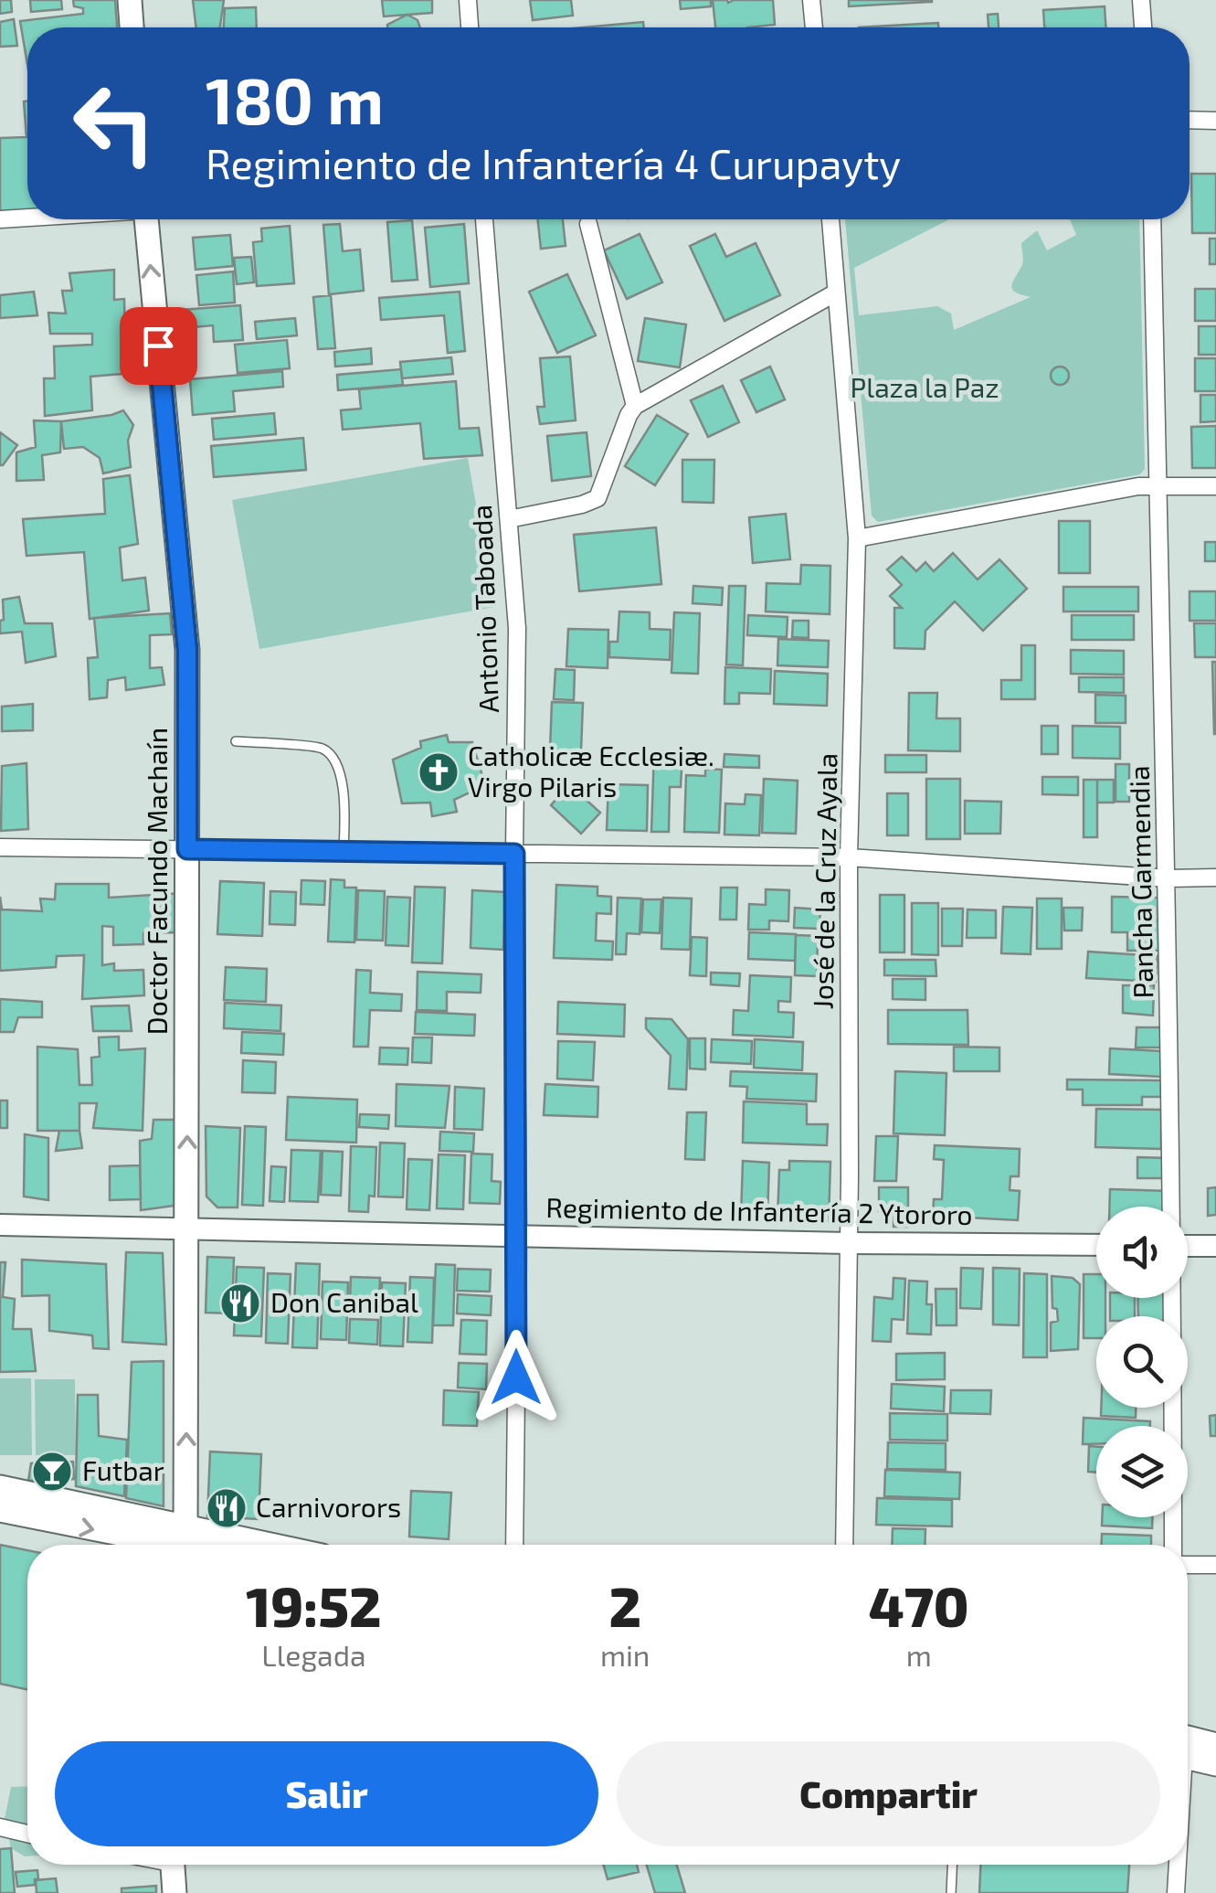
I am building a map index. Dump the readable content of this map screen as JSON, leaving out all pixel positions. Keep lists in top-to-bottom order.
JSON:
{
  "streets": {
    "main road": ["Doctor Facundo Machaín"],
    "street": [
      "Antonio Taboada",
      "José de la Cruz Ayala",
      "Pancha Garmendia",
      "Regimiento de Infantería 2 Ytororo"
    ]
  },
  "crossings": [
    ["Antonio Taboada", "Regimiento de Infantería 2 Ytororo"],
    ["Doctor Facundo Machaín", "Regimiento de Infantería 2 Ytororo"],
    ["José de la Cruz Ayala", "Regimiento de Infantería 2 Ytororo"]
  ],
  "one_way": ["Doctor Facundo Machaín"],
  "parks": ["Plaza la Paz"],
  "places": {
    "church": ["Catholicæ Ecclesiæ. Virgo Pilaris"],
    "restaurant": ["Don Canibal", "Carnivorors"],
    "bar": ["Futbar"]
  },
  "page": {
    "turn": ["180 m", "Regimiento de Infantería 4 Curupayty"],
    "eta": [
      "19:52",
      "Llegada",
      "2",
      "min",
      "470",
      "m"
    ],
    "buttons": ["Salir", "Compartir"]
  }
}
